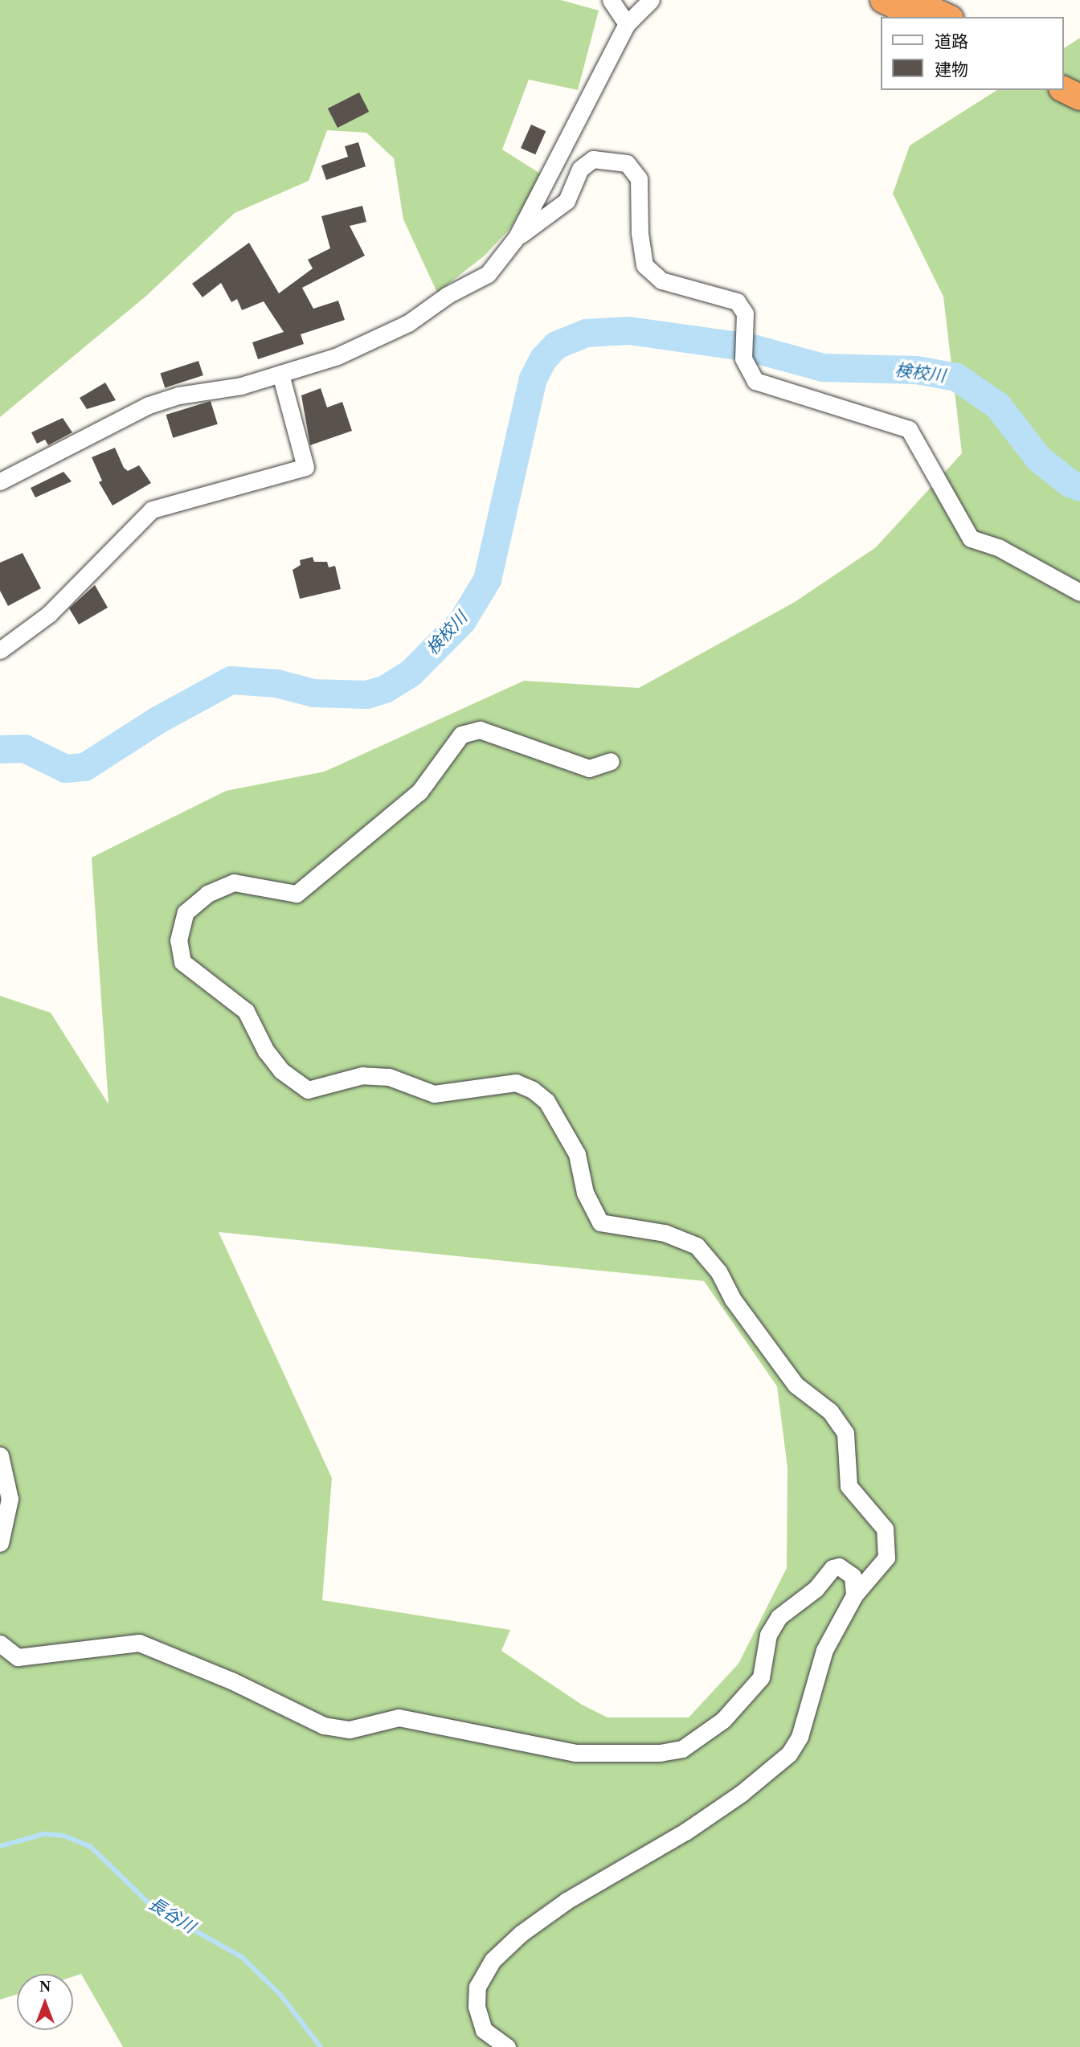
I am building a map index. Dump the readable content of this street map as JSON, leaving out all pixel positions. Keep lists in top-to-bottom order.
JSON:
{
  "water": ["検校川", "長谷川"],
  "legend": ["道路", "建物"],
  "north": "top"
}
